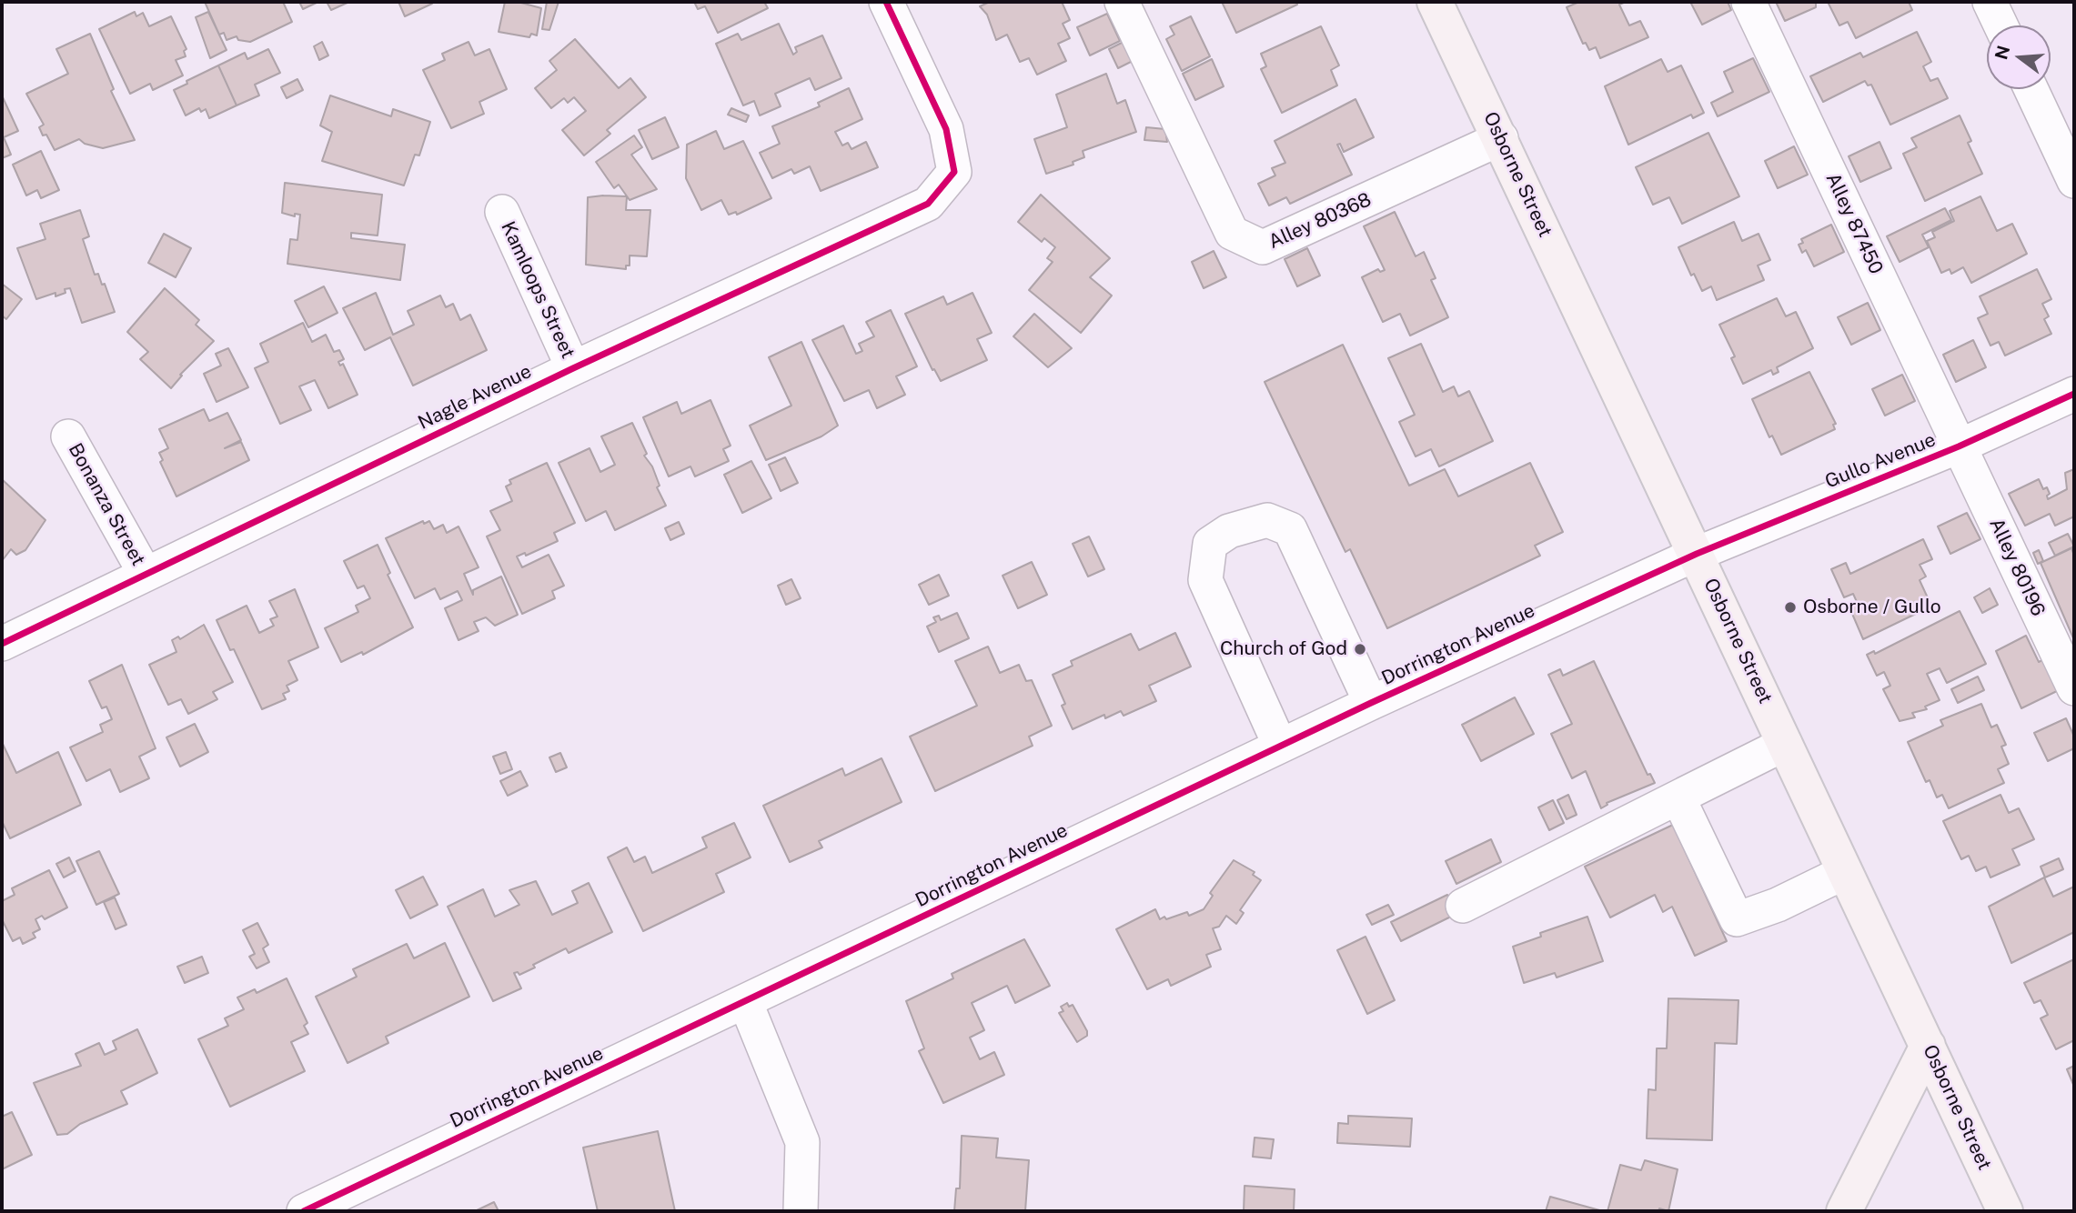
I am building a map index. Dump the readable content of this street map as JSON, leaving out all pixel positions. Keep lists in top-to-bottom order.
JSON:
{
  "streets": {
    "main road": ["Osborne Street"],
    "street": [
      "Alley 80368",
      "Alley 87450",
      "Kamloops Street",
      "Nagle Avenue",
      "Gullo Avenue",
      "Bonanza Street",
      "Alley 80196",
      "Dorrington Avenue"
    ]
  },
  "crossings": [
    ["Osborne Street", "Alley 80368"],
    ["Osborne Street", "Gullo Avenue"],
    ["Osborne Street", "Dorrington Avenue"],
    ["Alley 87450", "Gullo Avenue"],
    ["Alley 87450", "Alley 80196"],
    ["Kamloops Street", "Nagle Avenue"],
    ["Nagle Avenue", "Bonanza Street"],
    ["Gullo Avenue", "Alley 80196"],
    ["Gullo Avenue", "Dorrington Avenue"]
  ],
  "places": ["Osborne / Gullo", "Church of God"],
  "north": "left"
}
